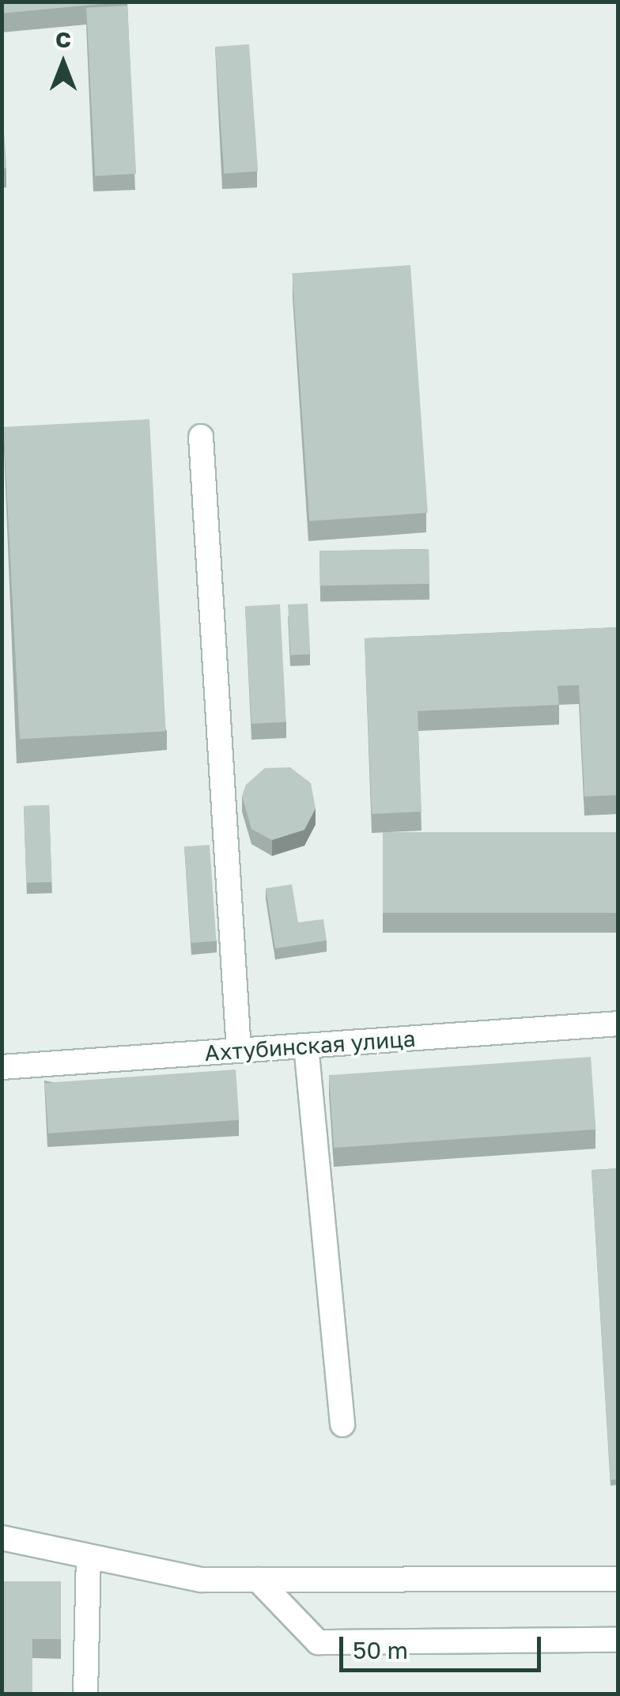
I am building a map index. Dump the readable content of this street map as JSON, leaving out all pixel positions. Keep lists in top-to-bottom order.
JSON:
{
  "streets": {
    "street": ["Ахтубинская улица"]
  },
  "scale_bar": "50 m",
  "north": "top"
}
